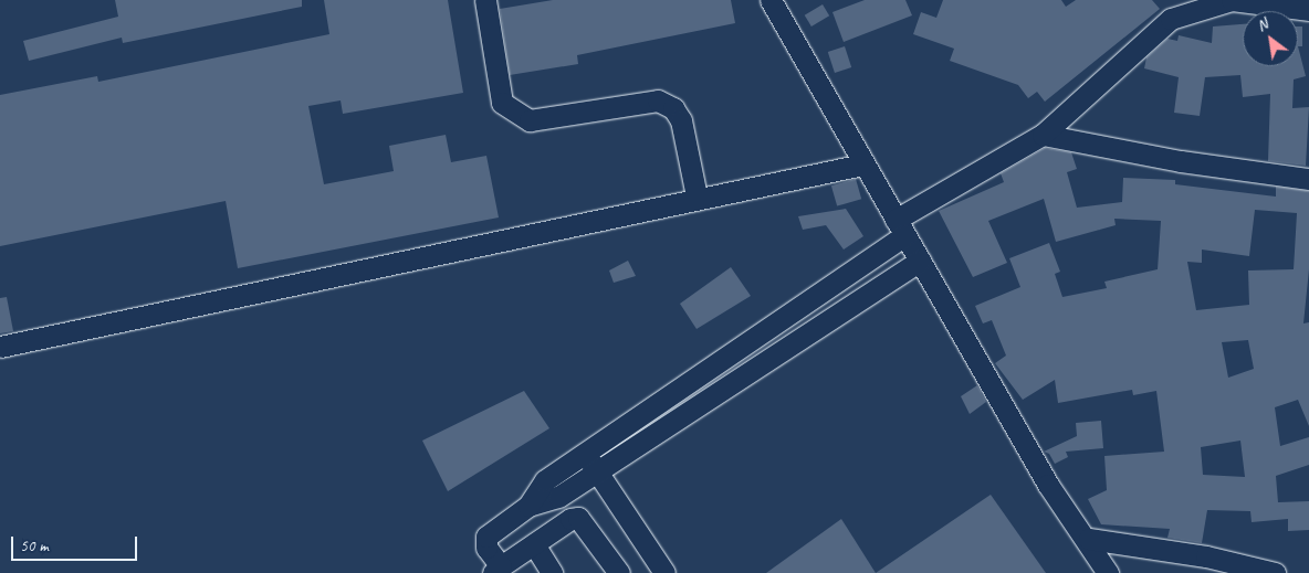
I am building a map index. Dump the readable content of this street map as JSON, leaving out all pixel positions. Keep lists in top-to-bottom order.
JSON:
{
  "scale_bar": "50 m",
  "north": "top left"
}
